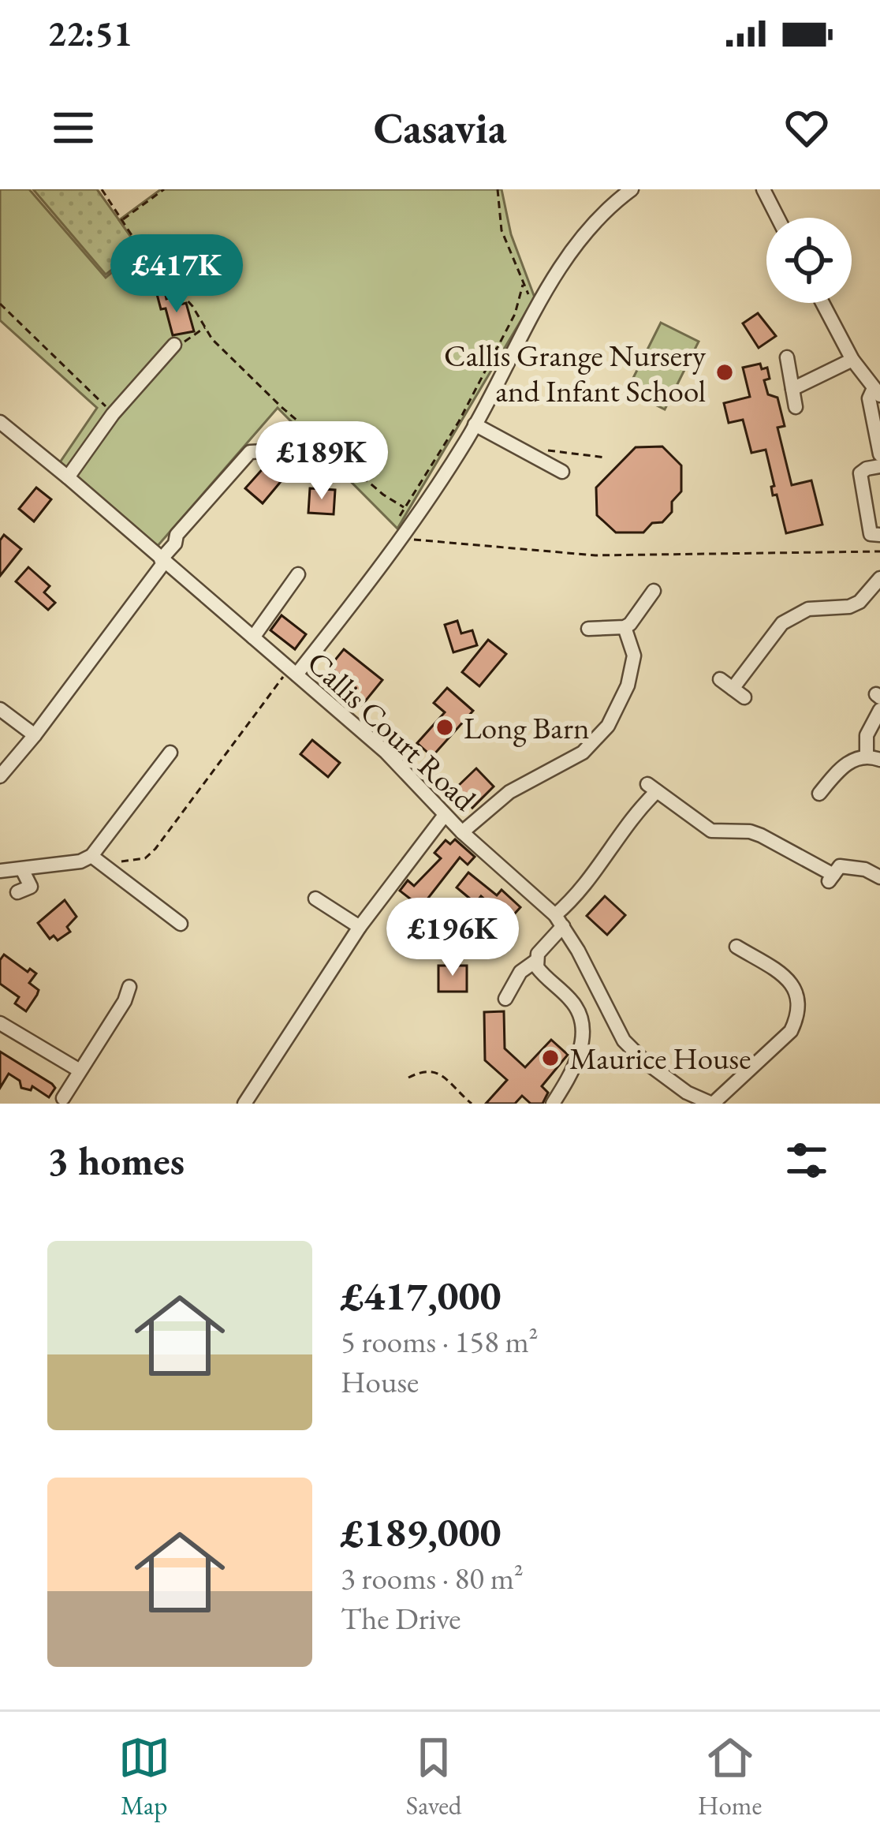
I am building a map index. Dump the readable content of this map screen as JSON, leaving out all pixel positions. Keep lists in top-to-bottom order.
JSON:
{
  "streets": {
    "street": ["Callis Court Road"]
  },
  "places": ["Callis Grange Nursery and Infant School", "Long Barn", "Maurice House"],
  "page": {
    "status": "22:51",
    "header": "Casavia",
    "price": ["£417K", "£189K", "£196K"],
    "heading": "3 homes",
    "list": [
      {
        "name": "£417,000",
        "note": "5 rooms · 158 m² · House"
      },
      {
        "name": "£189,000",
        "note": "3 rooms · 80 m² · The Drive"
      }
    ],
    "tabs": ["Map", "Saved", "Home"]
  }
}
